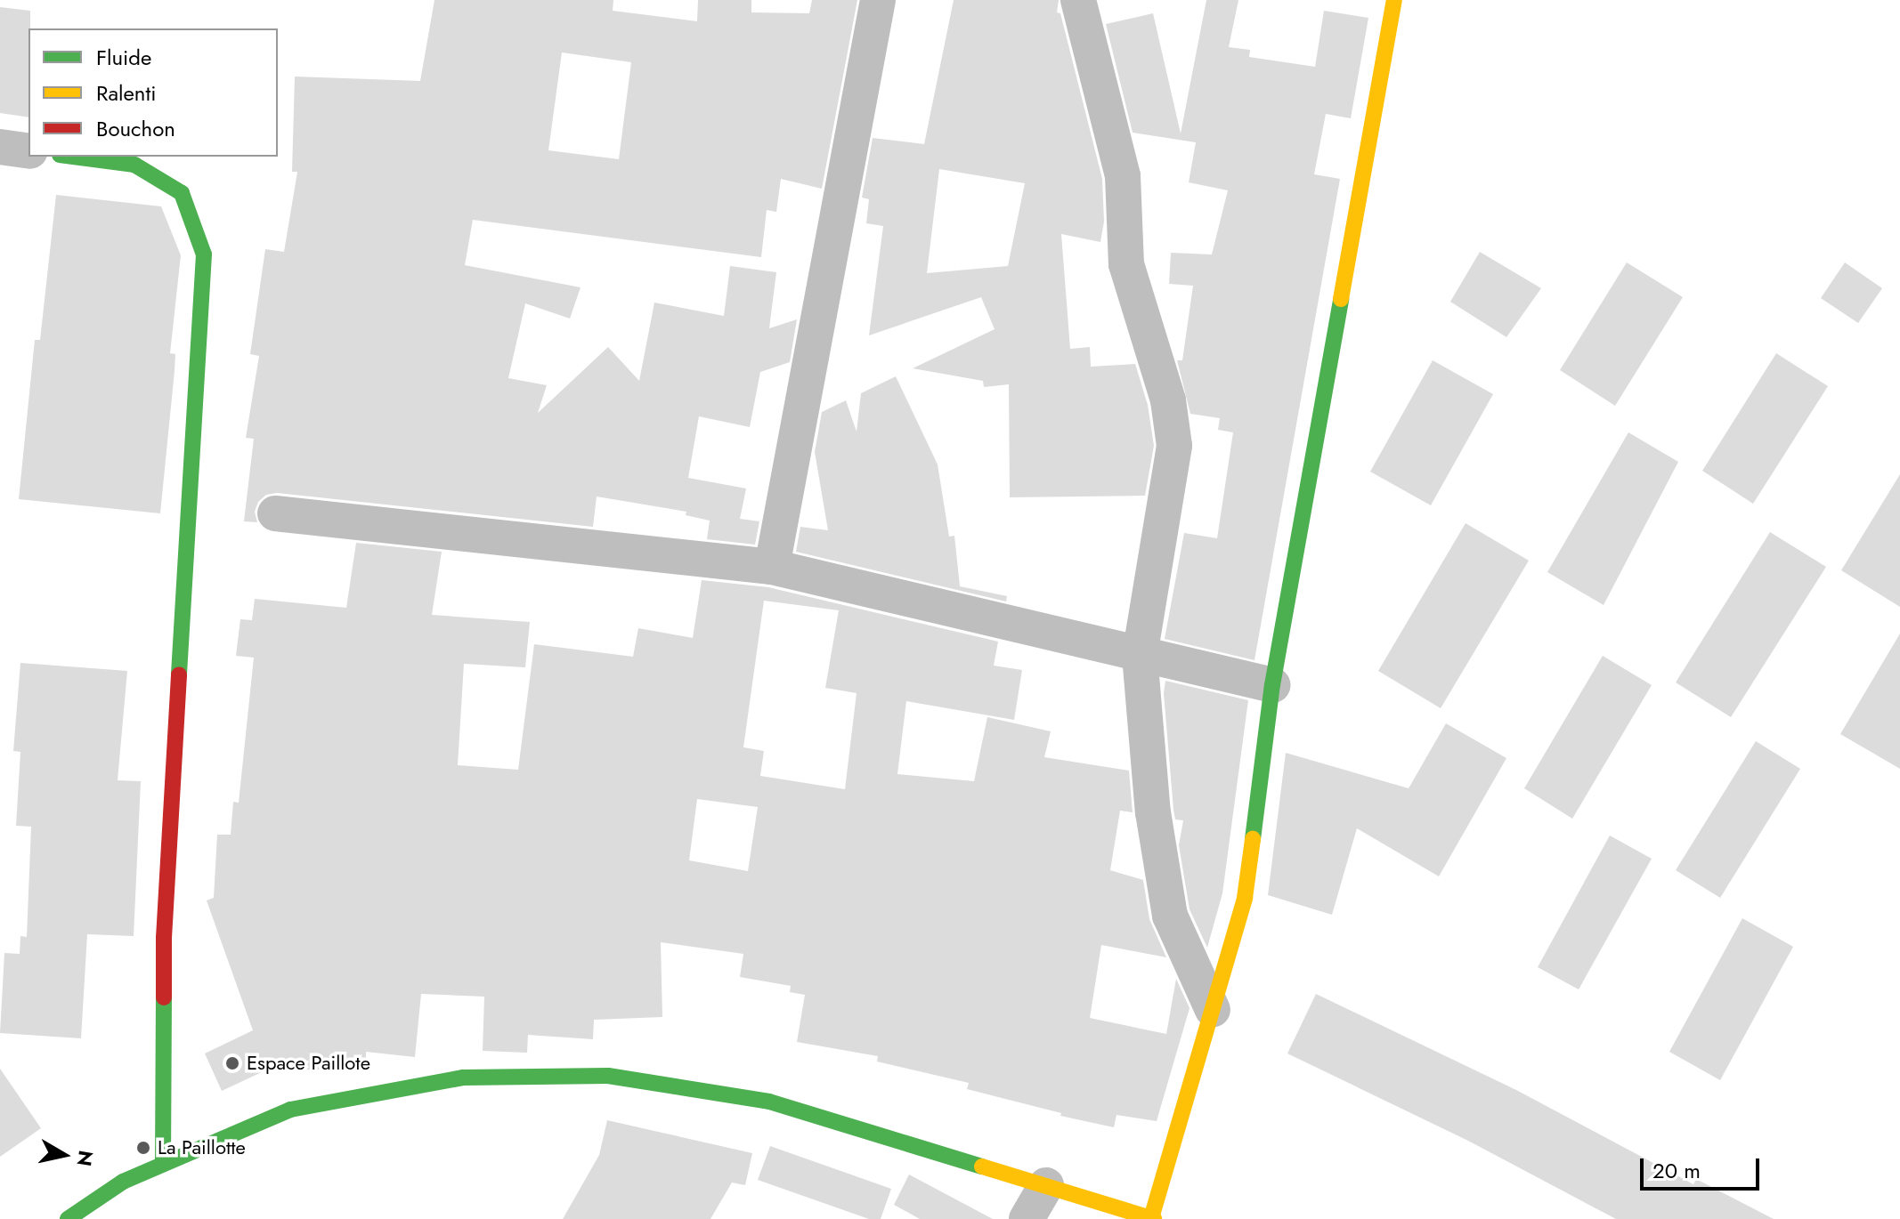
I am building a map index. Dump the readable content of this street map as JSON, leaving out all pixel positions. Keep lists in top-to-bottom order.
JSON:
{
  "places": ["Espace Paillote", "La Paillotte"],
  "legend": ["Fluide", "Ralenti", "Bouchon"],
  "scale_bar": "20 m",
  "north": "right"
}
